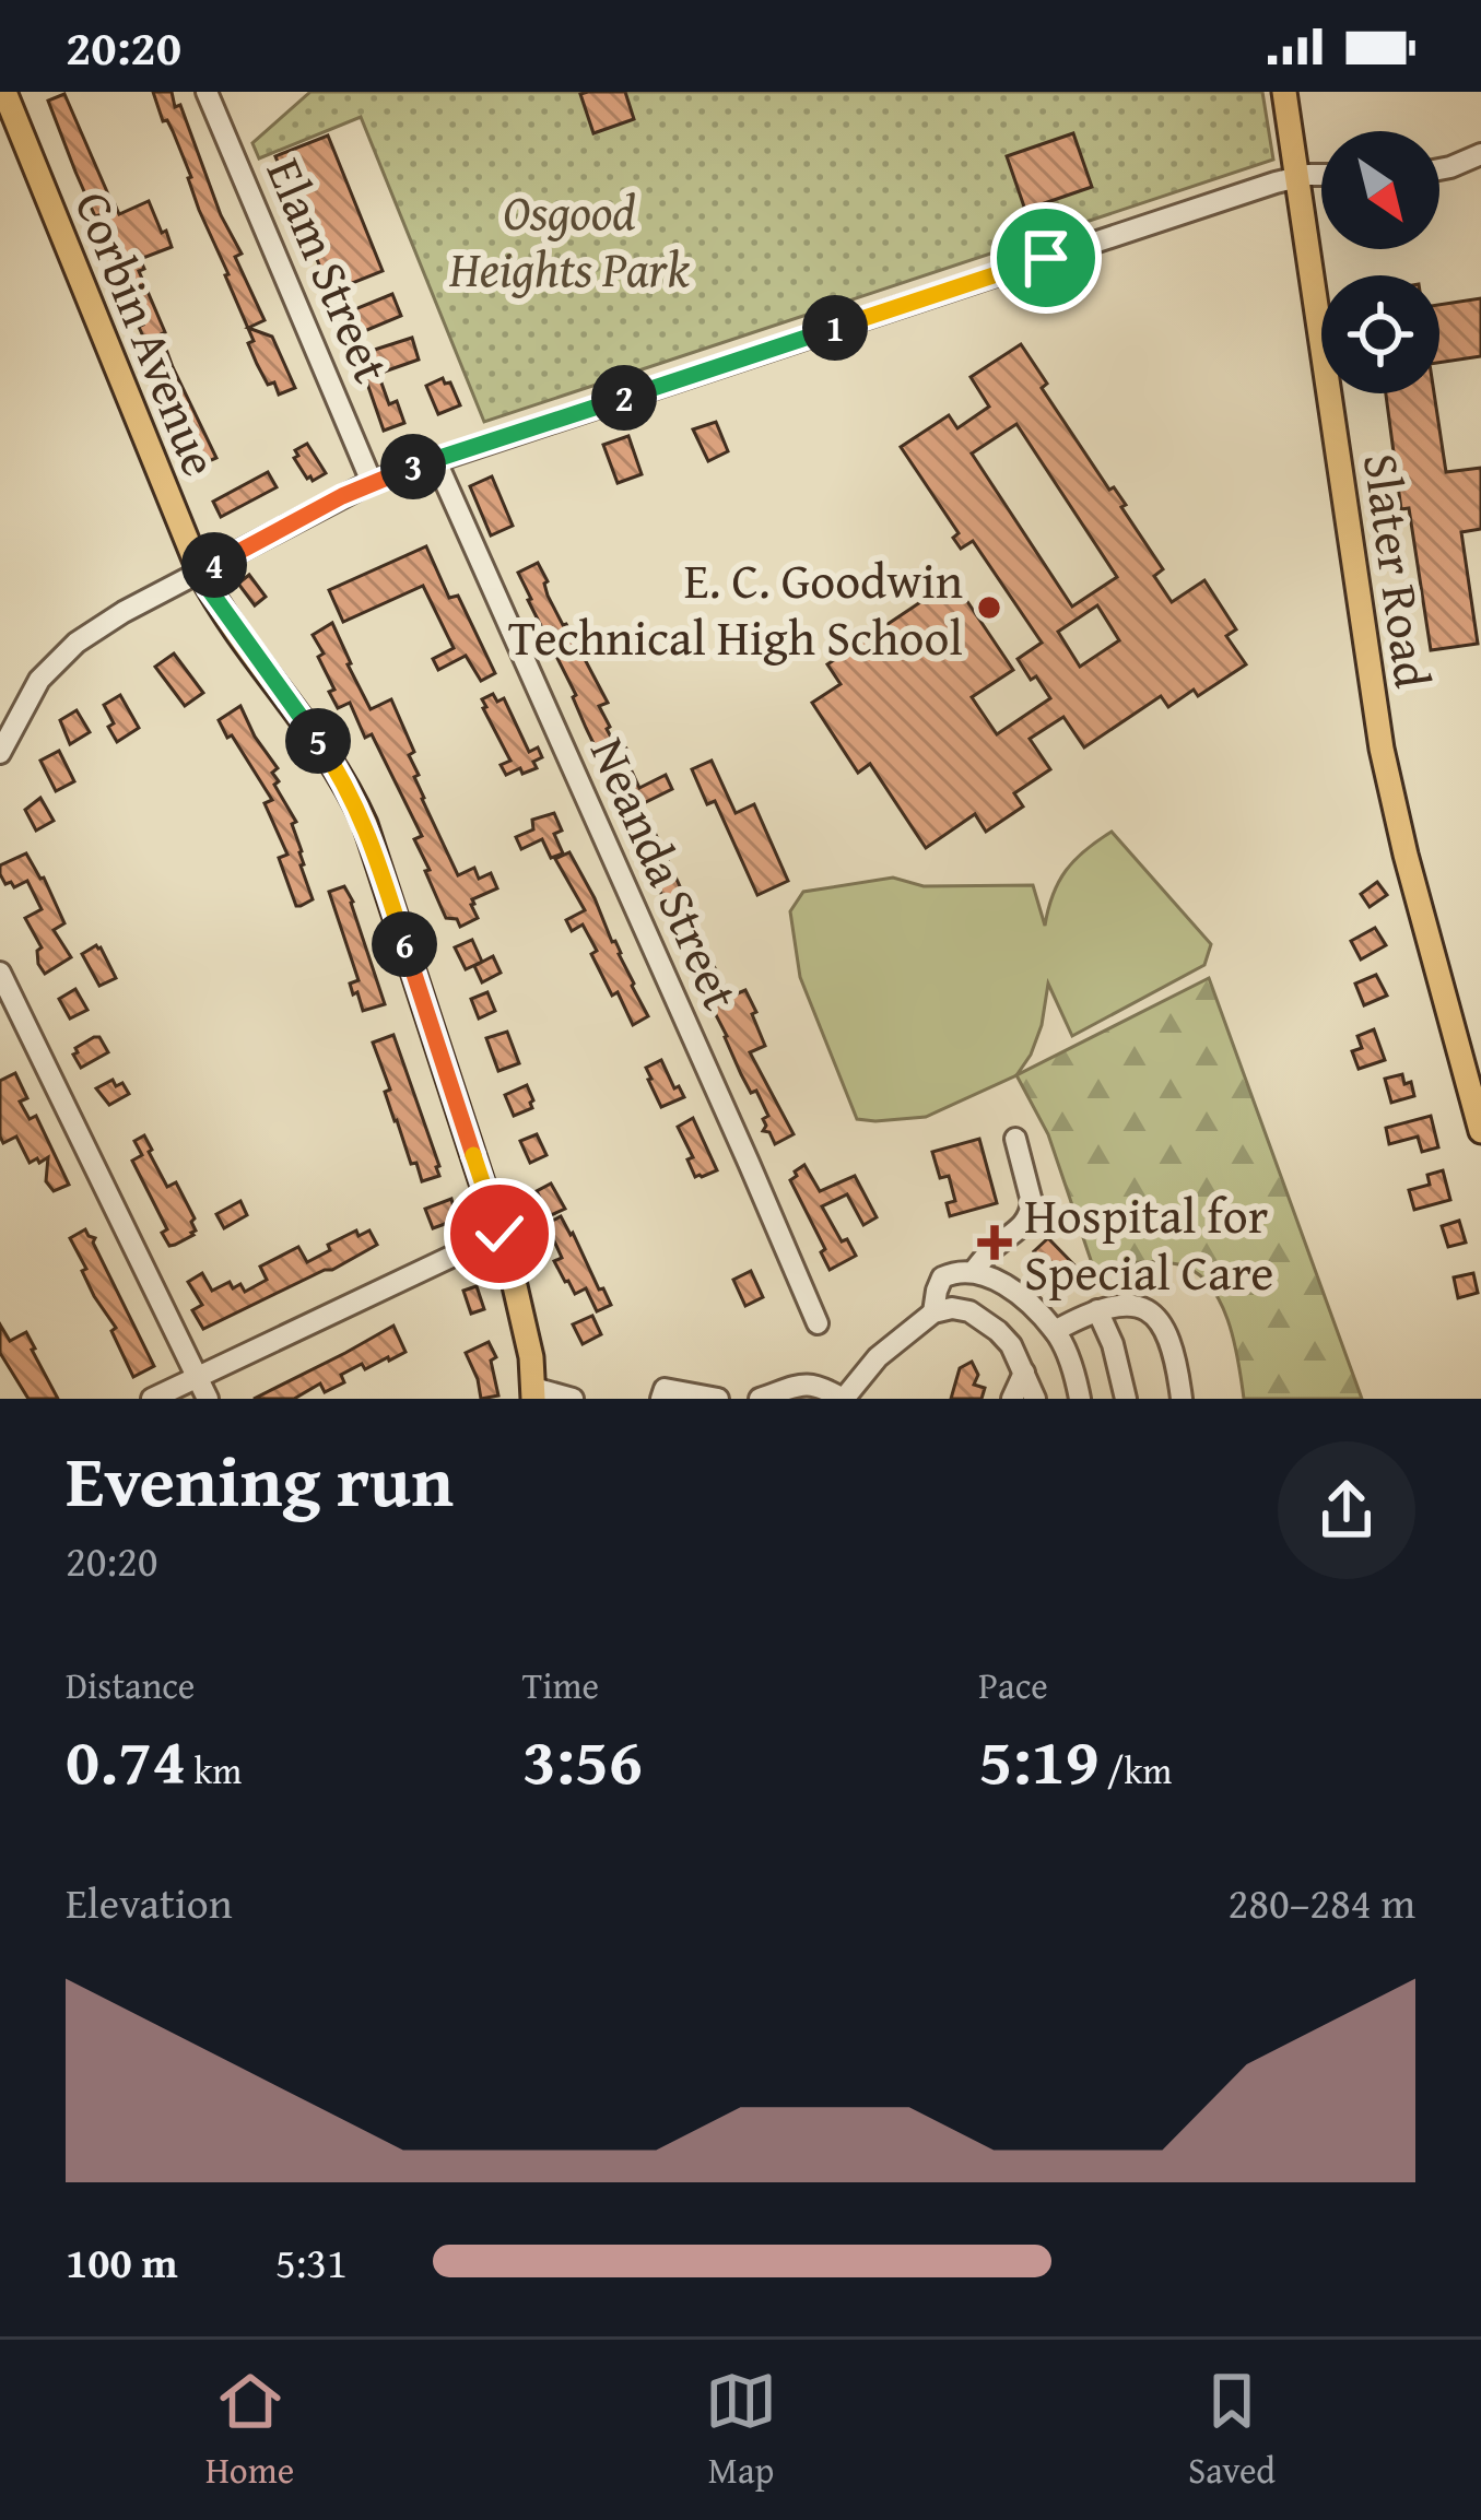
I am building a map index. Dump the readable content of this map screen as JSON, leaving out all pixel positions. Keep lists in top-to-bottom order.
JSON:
{
  "streets": {
    "main road": ["Corbin Avenue", "Slater Road"],
    "street": ["Elam Street", "Neanda Street"]
  },
  "parks": ["Osgood Heights Park"],
  "places": {
    "other": ["E. C. Goodwin Technical High School"],
    "health": ["Hospital for Special Care"]
  },
  "north": "bottom right",
  "page": {
    "status": "20:20",
    "pins": [
      "1",
      "2",
      "3",
      "4",
      "5",
      "6"
    ],
    "heading": ["Evening run", "20:20"],
    "stats": [
      ["Distance", "0.74 km"],
      ["Time", "3:56"],
      ["Pace", "5:19 /km"]
    ],
    "chart": ["Elevation", "280–284 m"],
    "list": [
      {
        "name": "100 m",
        "note": "5:31"
      }
    ],
    "tabs": ["Home", "Map", "Saved"]
  }
}
